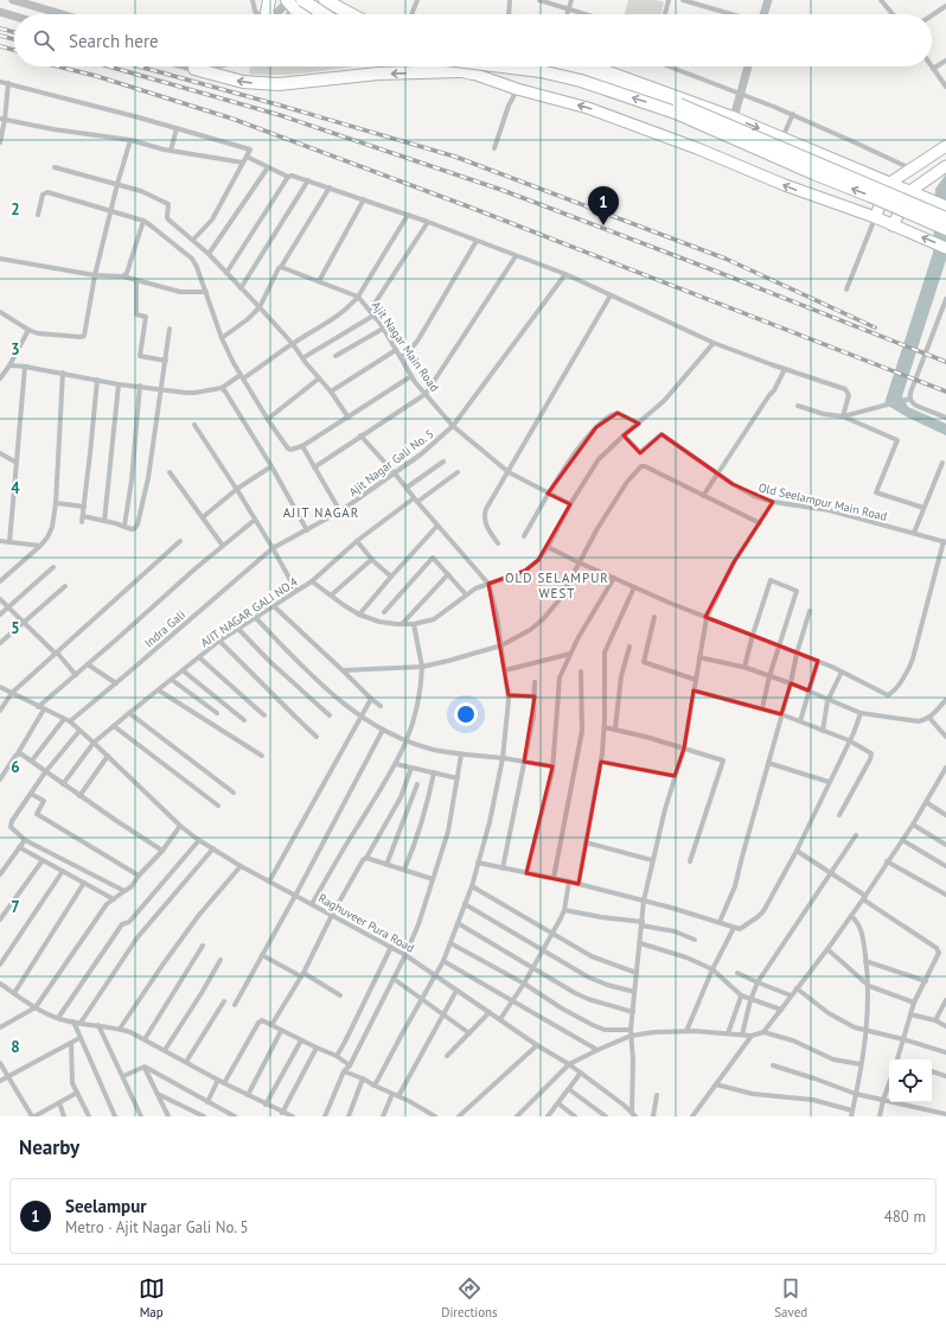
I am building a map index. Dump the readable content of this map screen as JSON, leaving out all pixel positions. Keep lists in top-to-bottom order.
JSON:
{
  "streets": {
    "street": [
      "Ajit Nagar Main Road",
      "Ajit Nagar Gali No. 5",
      "Old Seelampur Main Road",
      "AJIT NAGAR GALI NO.4",
      "Indra Gali",
      "Raghuveer Pura Road"
    ]
  },
  "crossings": [
    ["Ajit Nagar Main Road", "Ajit Nagar Gali No. 5"],
    ["Ajit Nagar Gali No. 5", "Indra Gali"],
    ["AJIT NAGAR GALI NO.4", "Raghuveer Pura Road"]
  ],
  "districts": ["AJIT NAGAR", "OLD SELAMPUR WEST"],
  "page": {
    "search": "Search here",
    "pins": "1",
    "heading": "Nearby",
    "list": [
      {
        "mark": "1",
        "name": "Seelampur",
        "note": "Metro · Ajit Nagar Gali No. 5",
        "value": "480 m"
      }
    ],
    "nav": ["Map", "Directions", "Saved"]
  },
  "grid": {
    "rows": [
      "2",
      "3",
      "4",
      "5",
      "6",
      "7",
      "8"
    ]
  }
}
